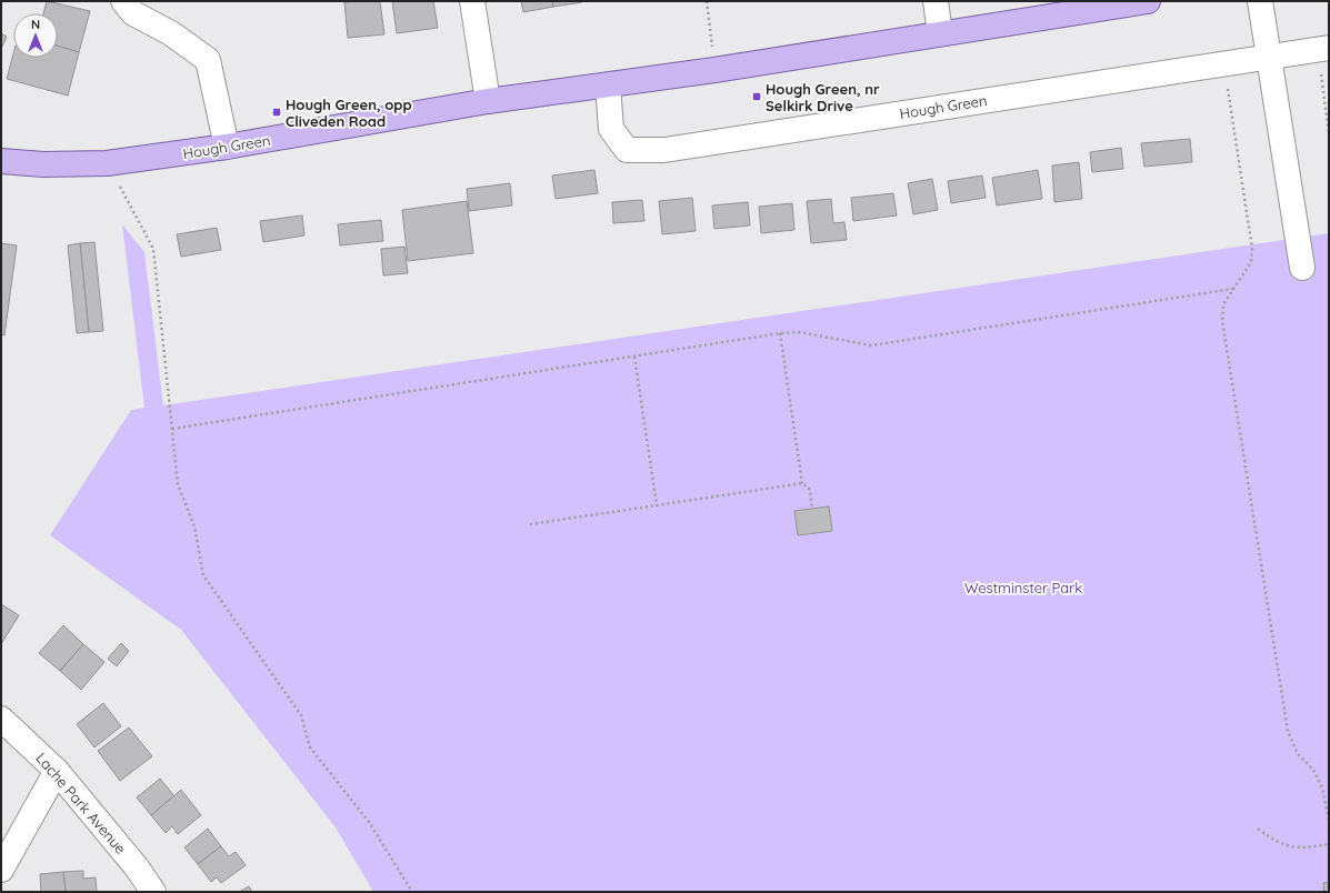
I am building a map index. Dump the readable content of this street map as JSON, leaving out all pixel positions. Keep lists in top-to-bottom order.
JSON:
{
  "streets": {
    "main road": ["Hough Green"],
    "street": ["Lache Park Avenue"]
  },
  "parks": ["Westminster Park"],
  "places": {
    "transit": ["Hough Green, nr Selkirk Drive", "Hough Green, opp Cliveden Road"]
  },
  "north": "top"
}
